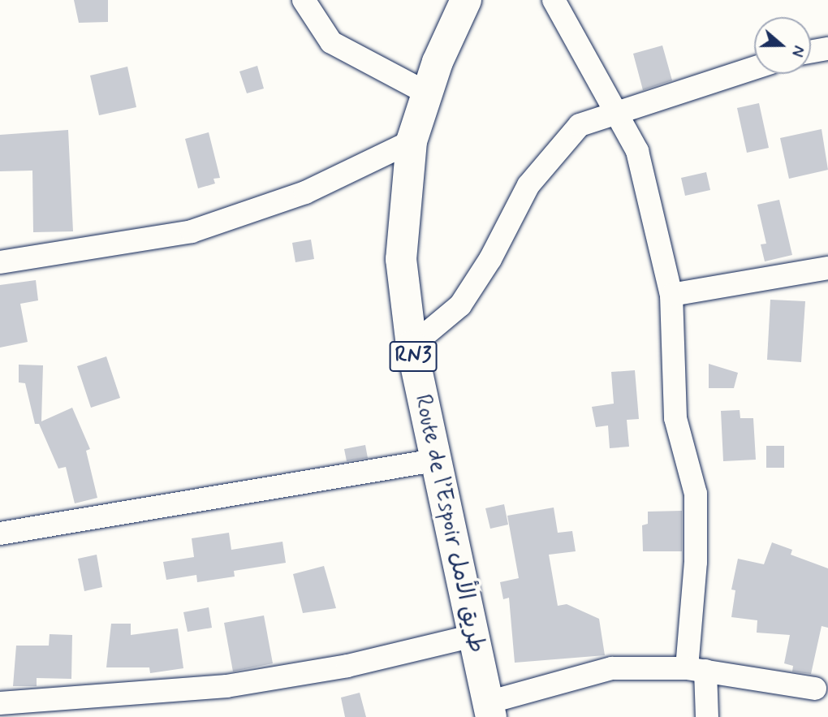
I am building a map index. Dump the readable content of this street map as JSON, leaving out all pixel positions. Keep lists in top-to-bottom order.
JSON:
{
  "streets": {
    "highway": ["RN3", "Route de l’Espoir طريق الأمل"]
  },
  "north": "right"
}
